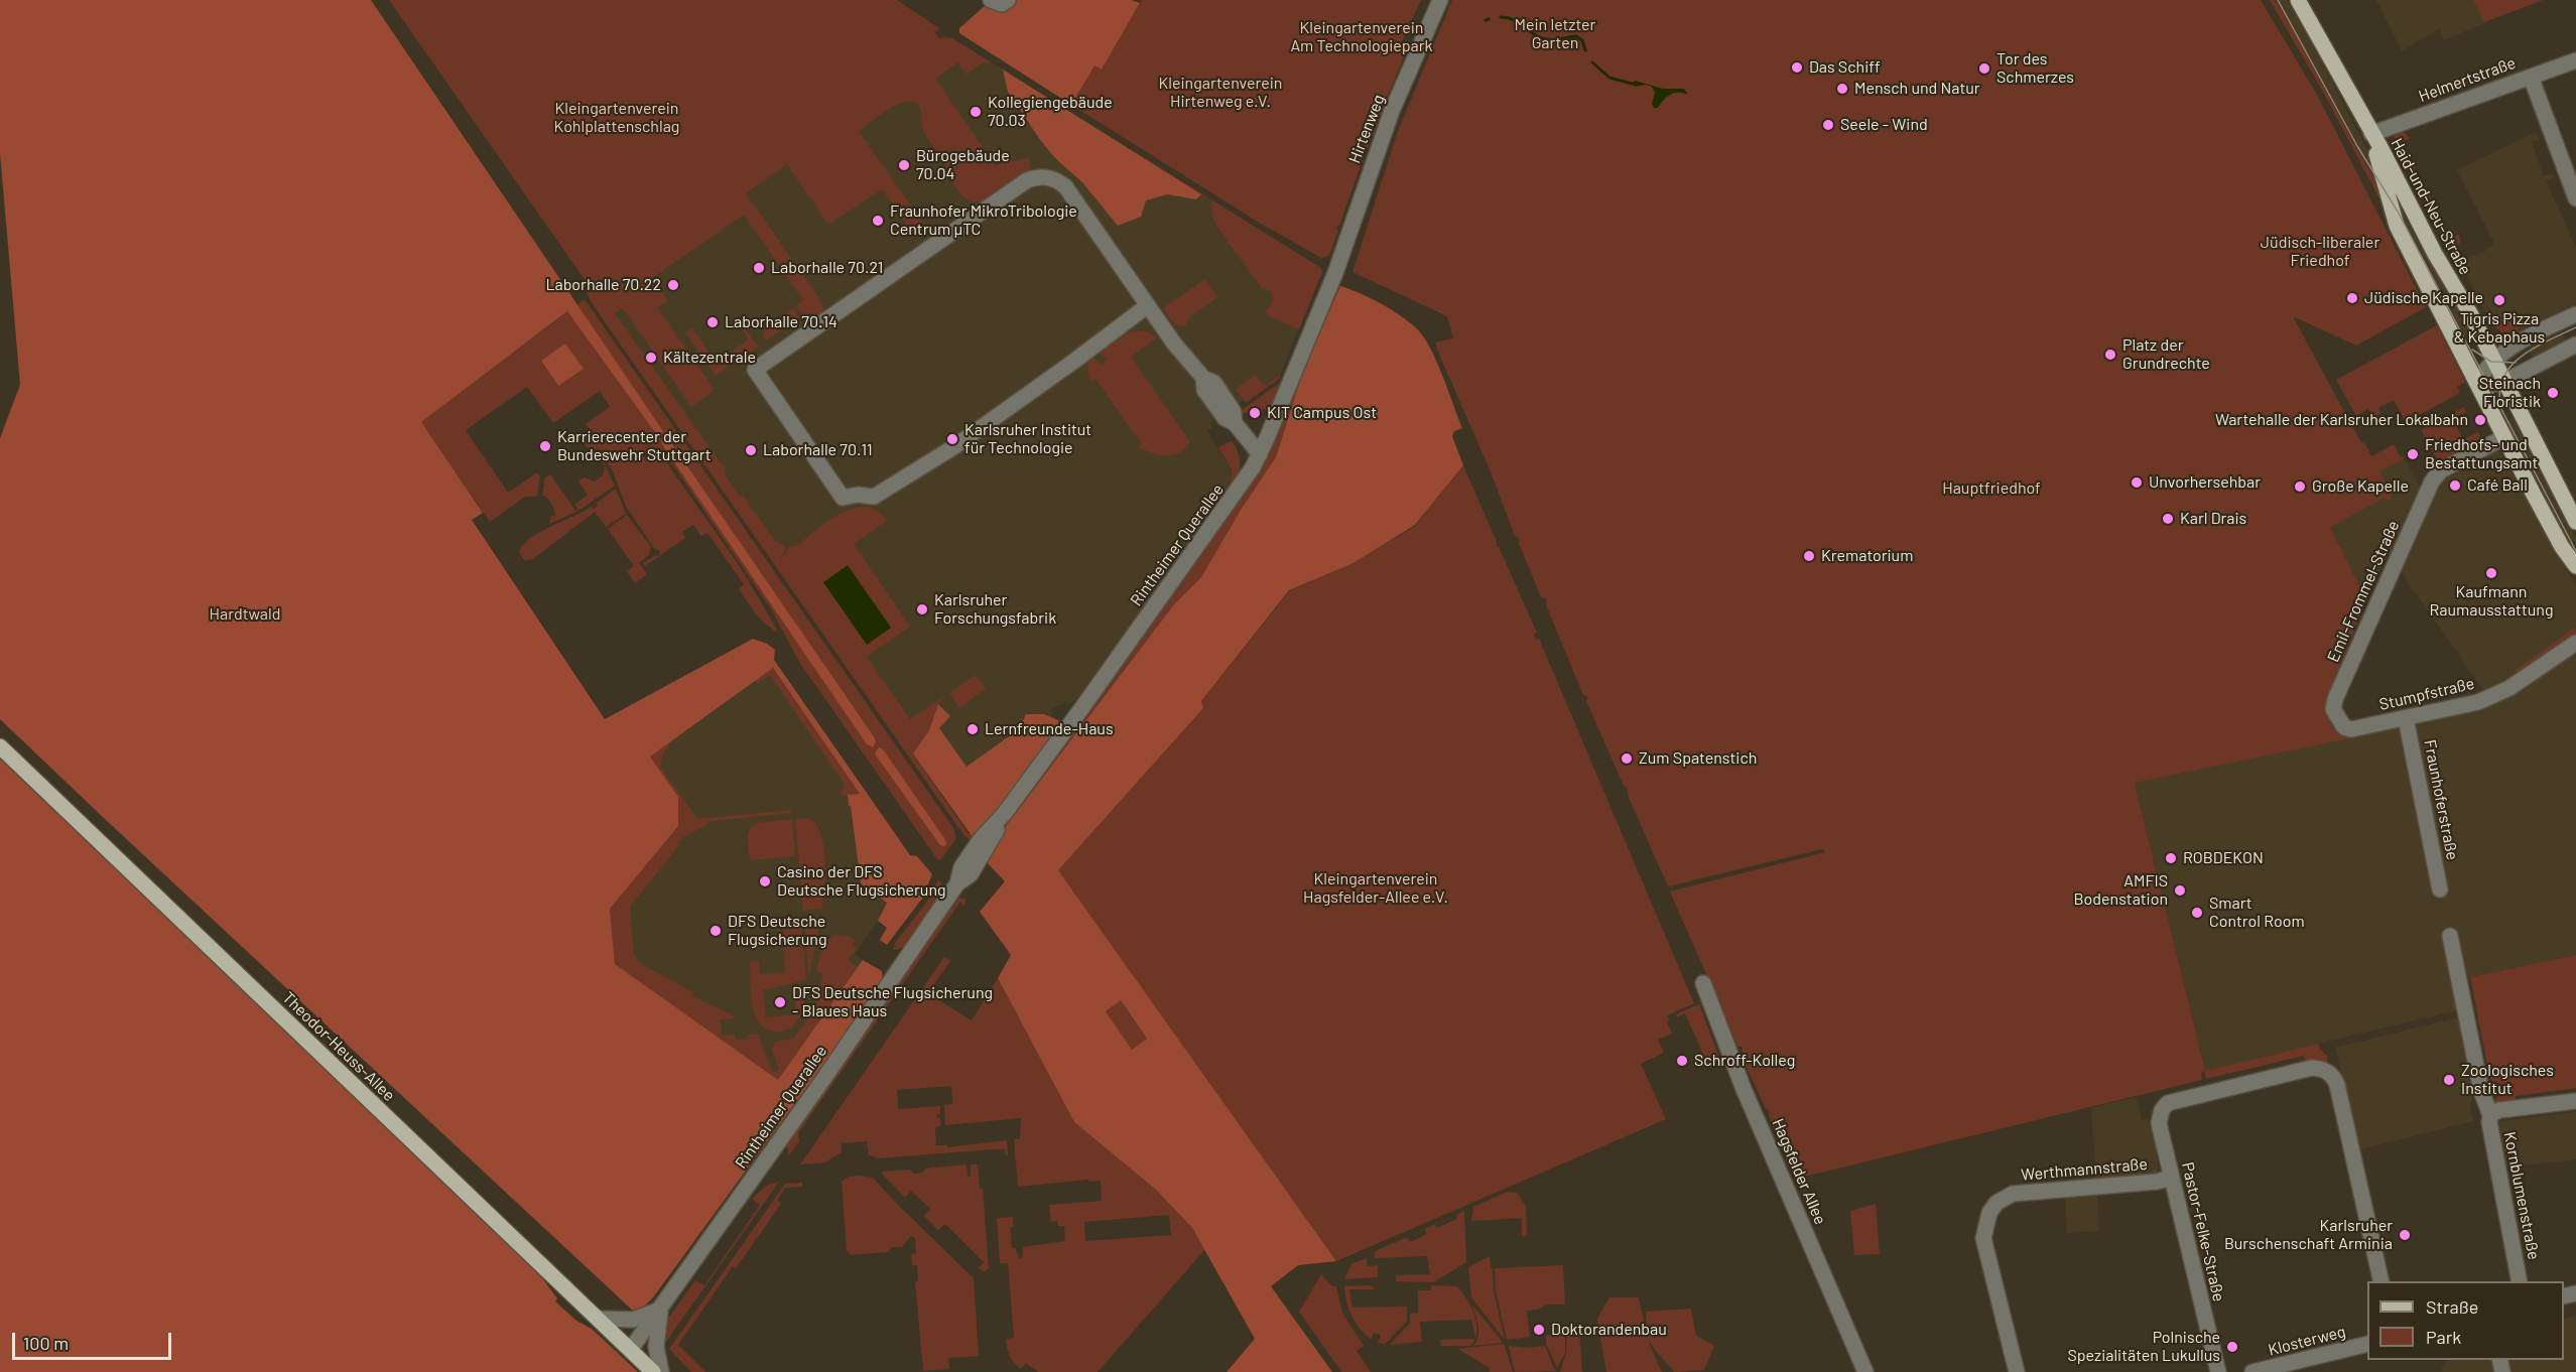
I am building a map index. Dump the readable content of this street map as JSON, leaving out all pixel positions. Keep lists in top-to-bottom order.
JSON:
{
  "streets": {
    "main road": ["Haid-und-Neu-Straße", "Theodor-Heuss-Allee"],
    "street": [
      "Helmertstraße",
      "Hirtenweg",
      "Rintheimer Querallee",
      "Emil-Frommel-Straße",
      "Stumpfstraße",
      "Fraunhoferstraße",
      "Werthmannstraße",
      "Hagsfelder Allee",
      "Kornblumenstraße",
      "Pastor-Felke-Straße",
      "Klosterweg"
    ]
  },
  "crossings": [
    ["Helmertstraße", "Haid-und-Neu-Straße"],
    ["Hirtenweg", "Rintheimer Querallee"],
    ["Haid-und-Neu-Straße", "Emil-Frommel-Straße"],
    ["Rintheimer Querallee", "Theodor-Heuss-Allee"],
    ["Emil-Frommel-Straße", "Stumpfstraße"],
    ["Stumpfstraße", "Fraunhoferstraße"],
    ["Werthmannstraße", "Pastor-Felke-Straße"]
  ],
  "parks": [
    "Mein letzter Garten",
    "Kleingartenverein Am Technologiepark",
    "Kleingartenverein Hirtenweg e.V.",
    "Kleingartenverein Kohlplattenschlag",
    "Jüdisch-liberaler Friedhof",
    "Hauptfriedhof",
    "Hardtwald",
    "Kleingartenverein Hagsfelder-Allee e.V."
  ],
  "places": [
    "Das Schiff",
    "Tor des Schmerzes",
    "Mensch und Natur",
    "Kollegiengebäude 70.03",
    "Seele - Wind",
    "Bürogebäude 70.04",
    "Fraunhofer MikroTribologie Centrum µTC",
    "Laborhalle 70.21",
    "Laborhalle 70.22",
    "Jüdische Kapelle",
    "Tigris Pizza & Kebaphaus",
    "Laborhalle 70.14",
    "Platz der Grundrechte",
    "Kältezentrale",
    "Steinach Floristik",
    "KIT Campus Ost",
    "Wartehalle der Karlsruher Lokalbahn",
    "Karlsruher Institut für Technologie",
    "Karrierecenter der Bundeswehr Stuttgart",
    "Laborhalle 70.11",
    "Friedhofs- und Bestattungsamt",
    "Unvorhersehbar",
    "Café Ball",
    "Große Kapelle",
    "Karl Drais",
    "Krematorium",
    "Kaufmann Raumausstattung",
    "Karlsruher Forschungsfabrik",
    "Lernfreunde-Haus",
    "Zum Spatenstich",
    "ROBDEKON",
    "Casino der DFS Deutsche Flugsicherung",
    "AMFIS Bodenstation",
    "Smart Control Room",
    "DFS Deutsche Flugsicherung",
    "DFS Deutsche Flugsicherung - Blaues Haus",
    "Schroff-Kolleg",
    "Zoologisches Institut",
    "Karlsruher Burschenschaft Arminia",
    "Doktorandenbau",
    "Polnische Spezialitäten Lukullus"
  ],
  "legend": ["Straße", "Park"],
  "scale_bar": "100 m"
}
